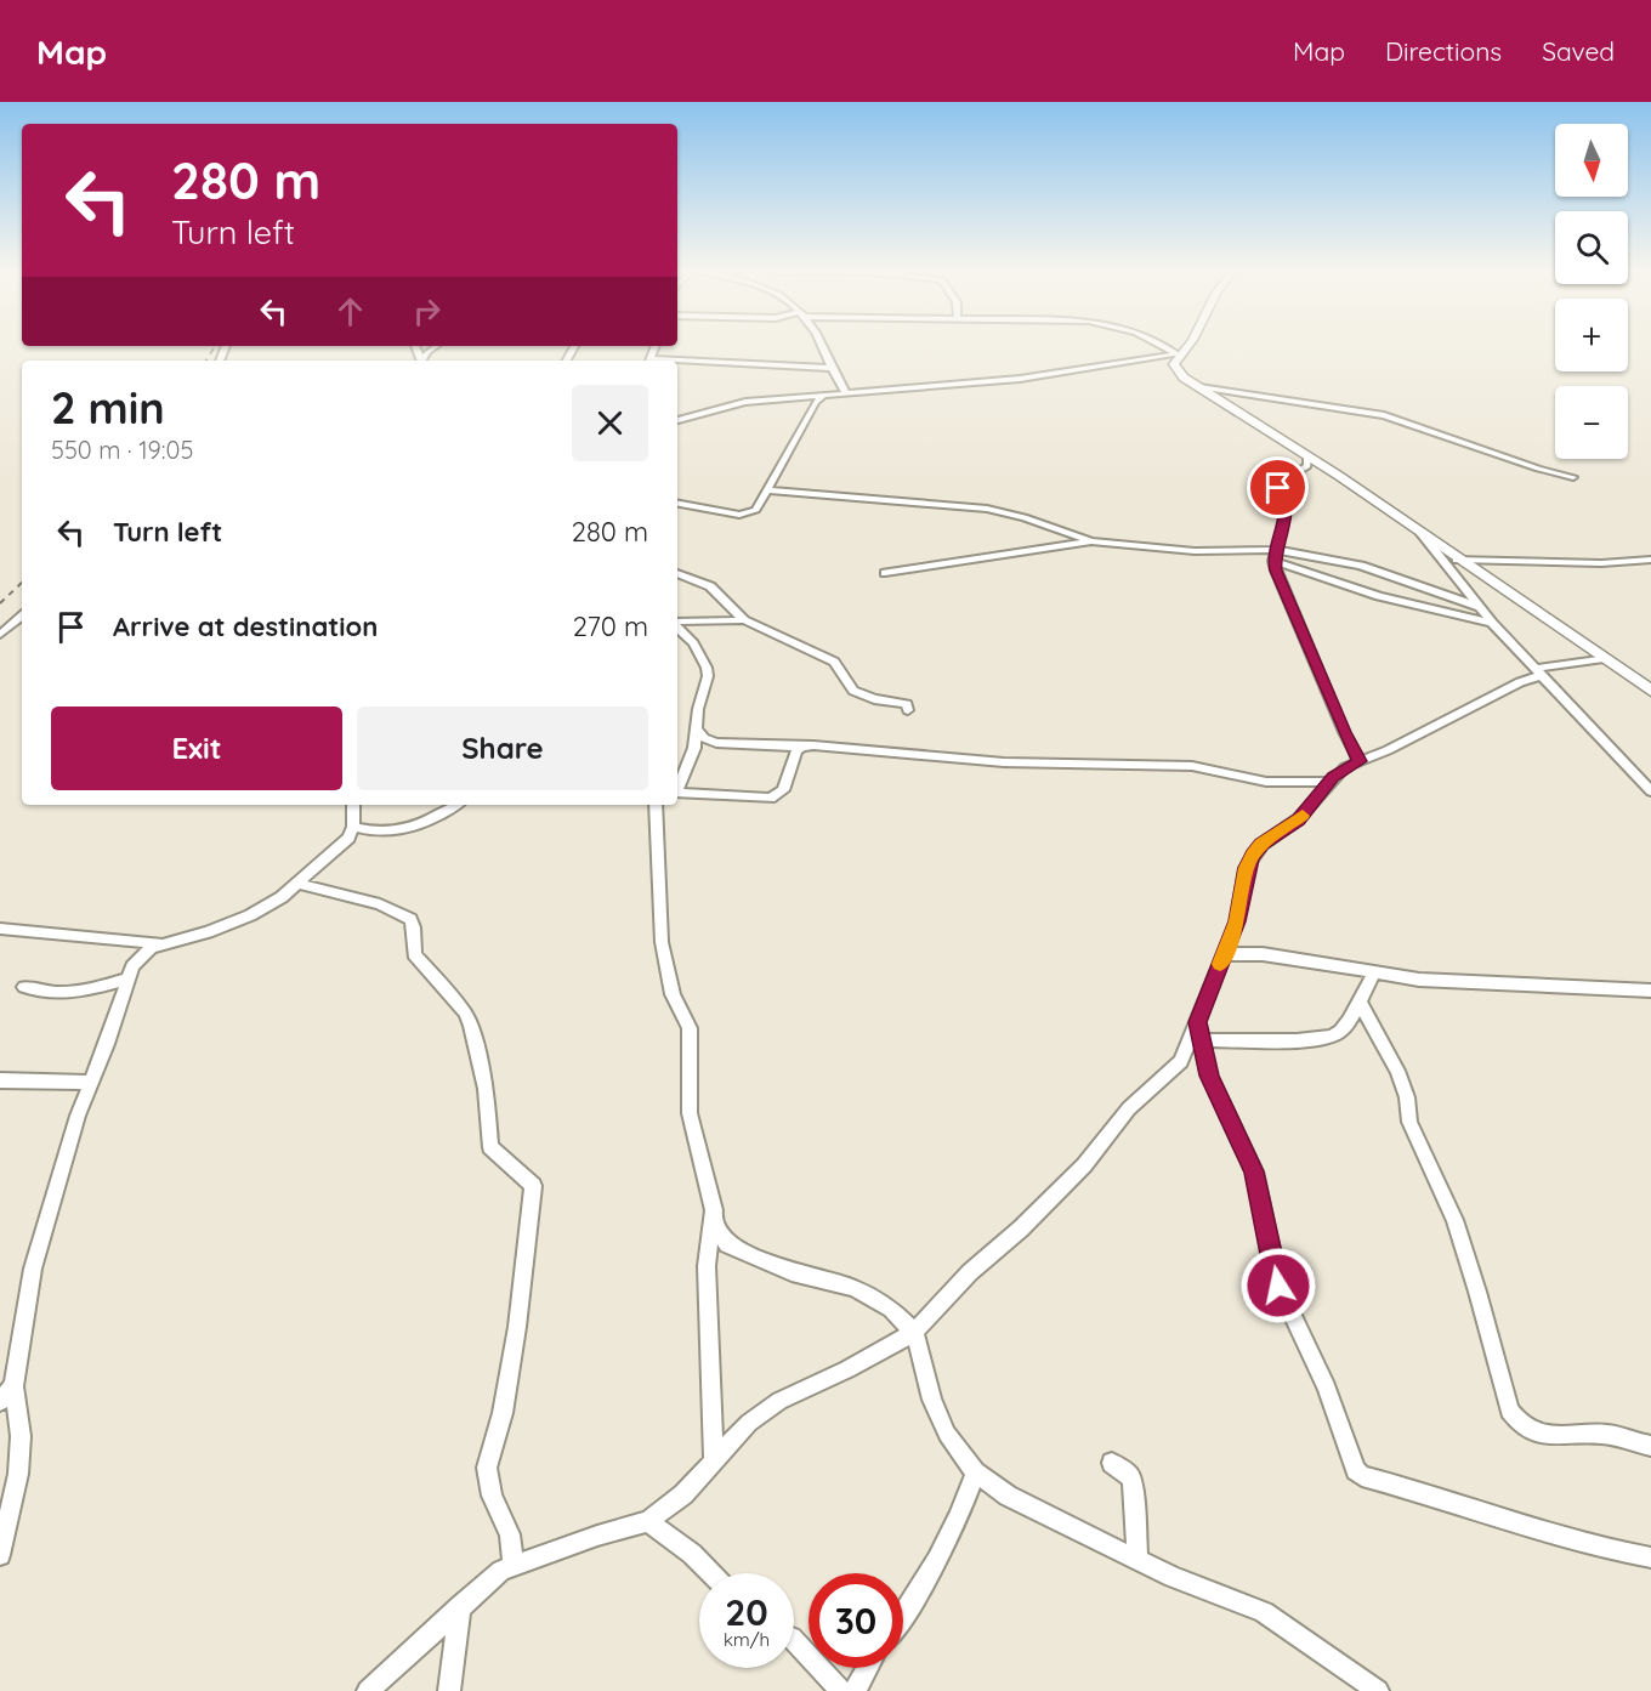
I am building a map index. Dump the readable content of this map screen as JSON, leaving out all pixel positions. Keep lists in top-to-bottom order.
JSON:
{
  "north": "bottom",
  "page": {
    "header": "Map",
    "nav": ["Map", "Directions", "Saved"],
    "map_buttons": ["+", "−"],
    "turn": ["280 m", "Turn left"],
    "heading": ["2 min", "550 m · 19:05"],
    "list": [
      {
        "name": "Turn left",
        "value": "280 m"
      },
      {
        "name": "Arrive at destination",
        "value": "270 m"
      }
    ],
    "buttons": ["Exit", "Share"],
    "speed": "20 km/h",
    "limit": "30"
  }
}
